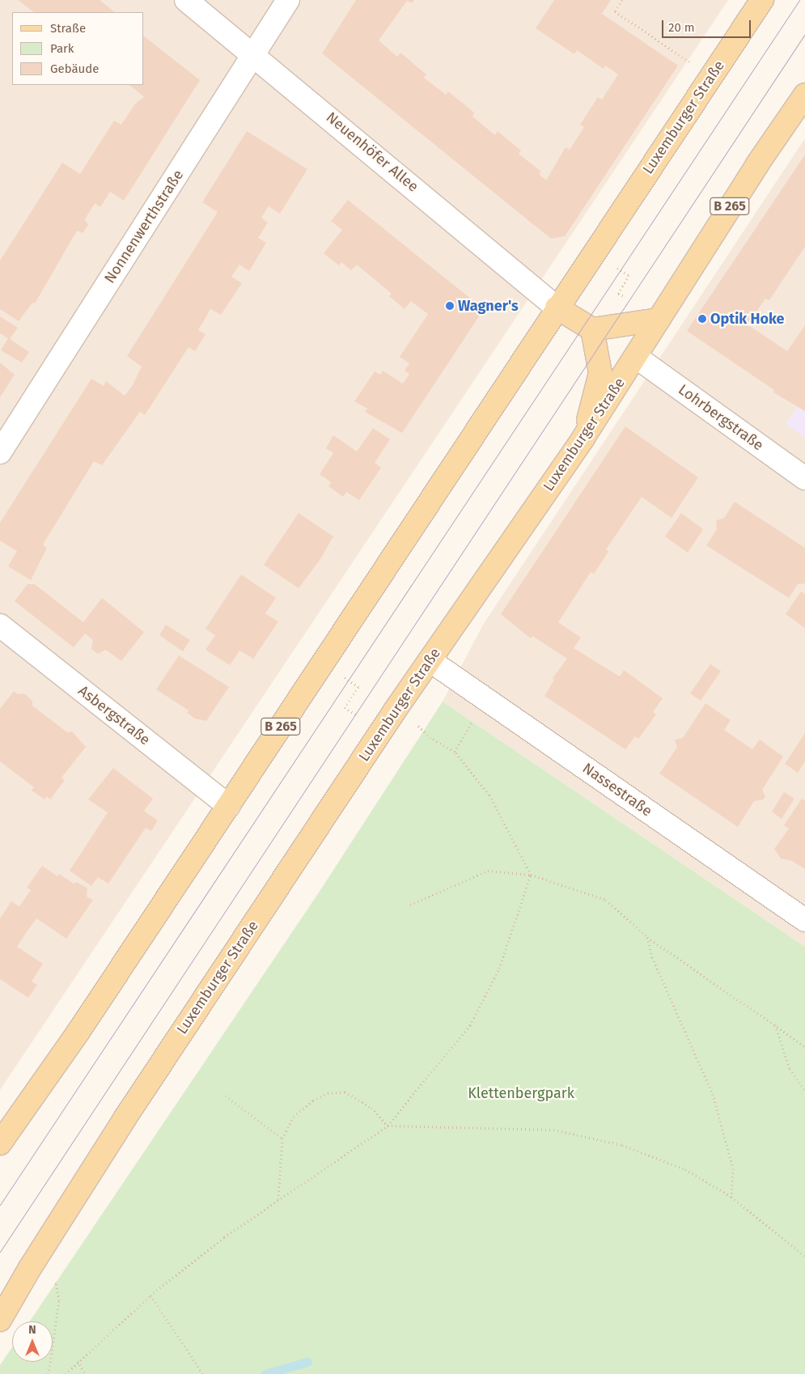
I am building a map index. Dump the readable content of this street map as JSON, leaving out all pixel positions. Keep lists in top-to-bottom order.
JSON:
{
  "streets": {
    "main road": ["Luxemburger Straße", "B 265"],
    "street": [
      "Neuenhöfer Allee",
      "Nonnenwerthstraße",
      "Lohrbergstraße",
      "Asbergstraße",
      "Nassestraße"
    ]
  },
  "crossings": [
    ["Luxemburger Straße", "Neuenhöfer Allee"],
    ["Luxemburger Straße", "Lohrbergstraße"],
    ["Luxemburger Straße", "Asbergstraße"],
    ["Luxemburger Straße", "Nassestraße"],
    ["Neuenhöfer Allee", "Nonnenwerthstraße"]
  ],
  "parks": ["Klettenbergpark"],
  "places": ["Wagner's", "Optik Hoke"],
  "legend": ["Straße", "Park", "Gebäude"],
  "scale_bar": "20 m",
  "north": "top"
}
